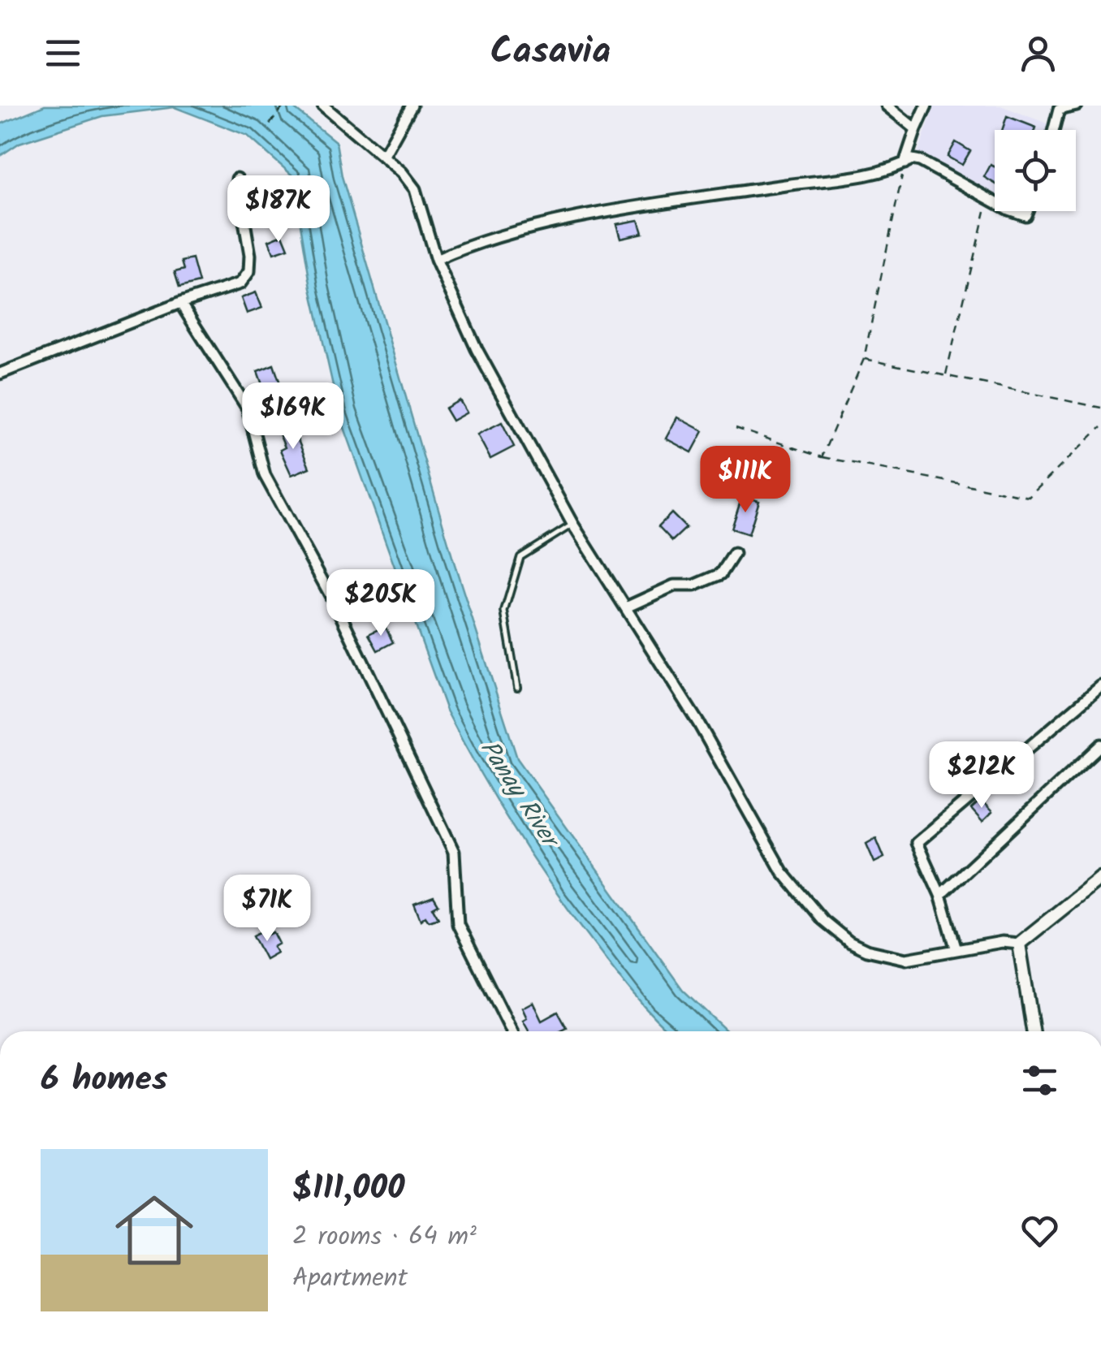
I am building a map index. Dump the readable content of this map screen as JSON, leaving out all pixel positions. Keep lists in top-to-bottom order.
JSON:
{
  "water": ["Panay River"],
  "page": {
    "header": "Casavia",
    "price": [
      "$187K",
      "$169K",
      "$111K",
      "$205K",
      "$212K",
      "$71K"
    ],
    "heading": "6 homes",
    "list": [
      {
        "name": "$111,000",
        "note": "2 rooms · 64 m² · Apartment"
      }
    ]
  }
}
